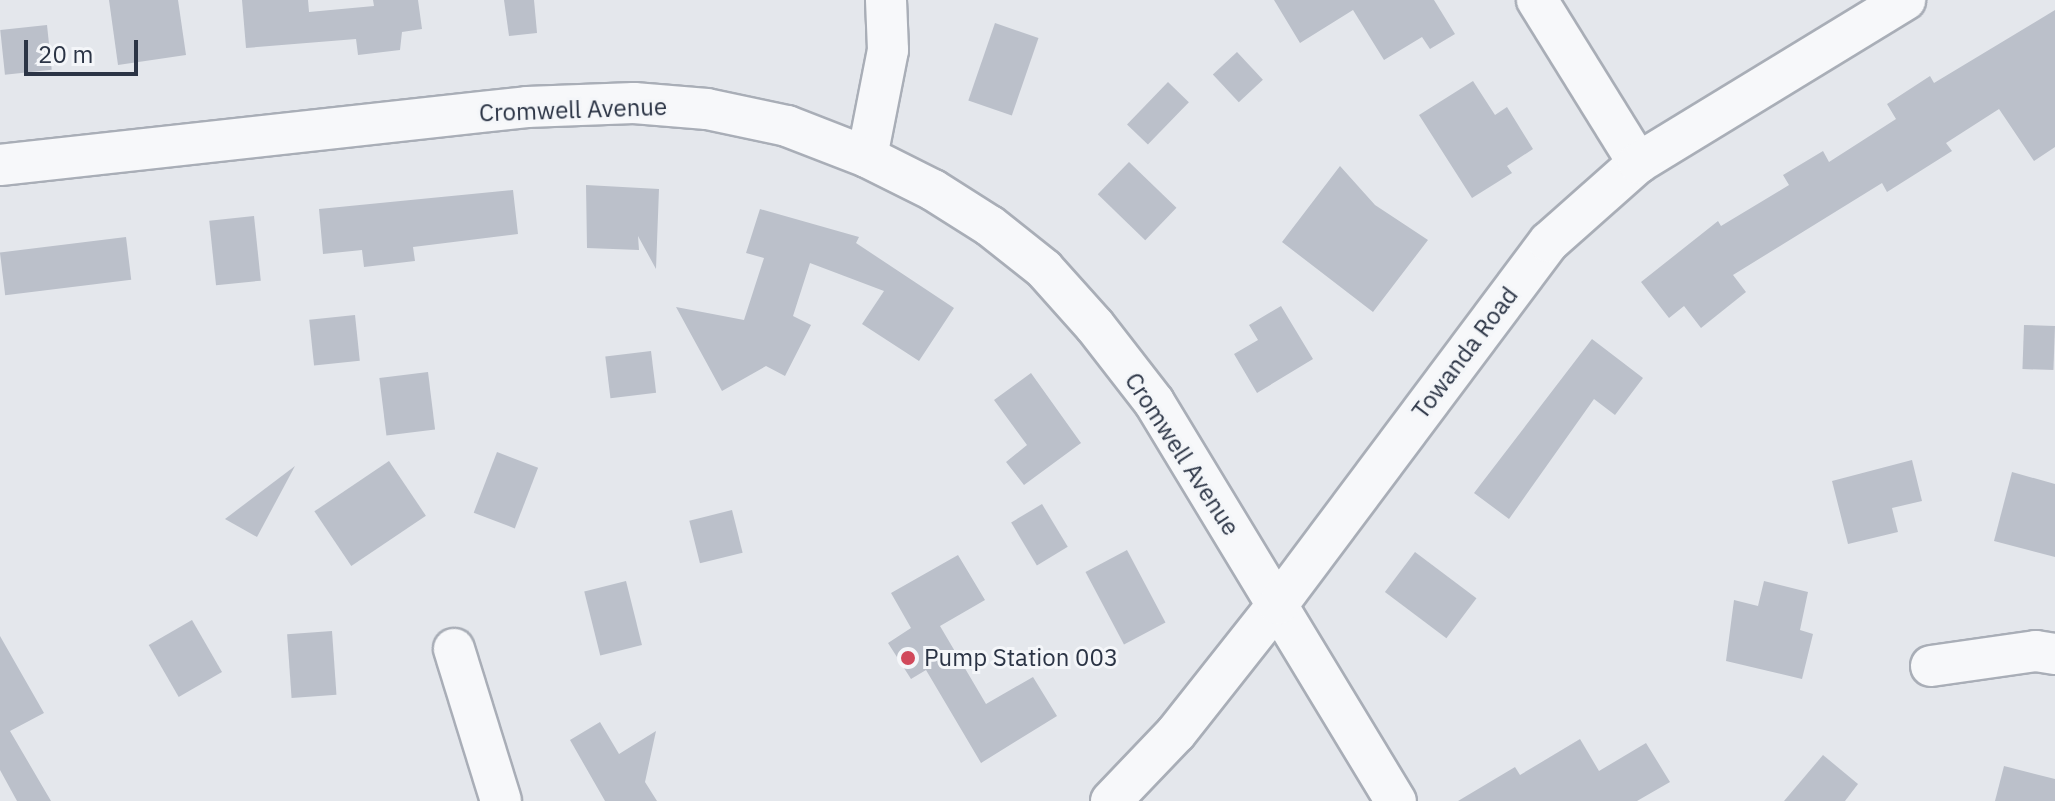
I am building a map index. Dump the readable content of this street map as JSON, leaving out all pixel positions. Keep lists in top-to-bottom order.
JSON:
{
  "streets": {
    "street": ["Cromwell Avenue", "Towanda Road"]
  },
  "crossings": [
    ["Cromwell Avenue", "Towanda Road"]
  ],
  "places": ["Pump Station 003"],
  "scale_bar": "20 m"
}
